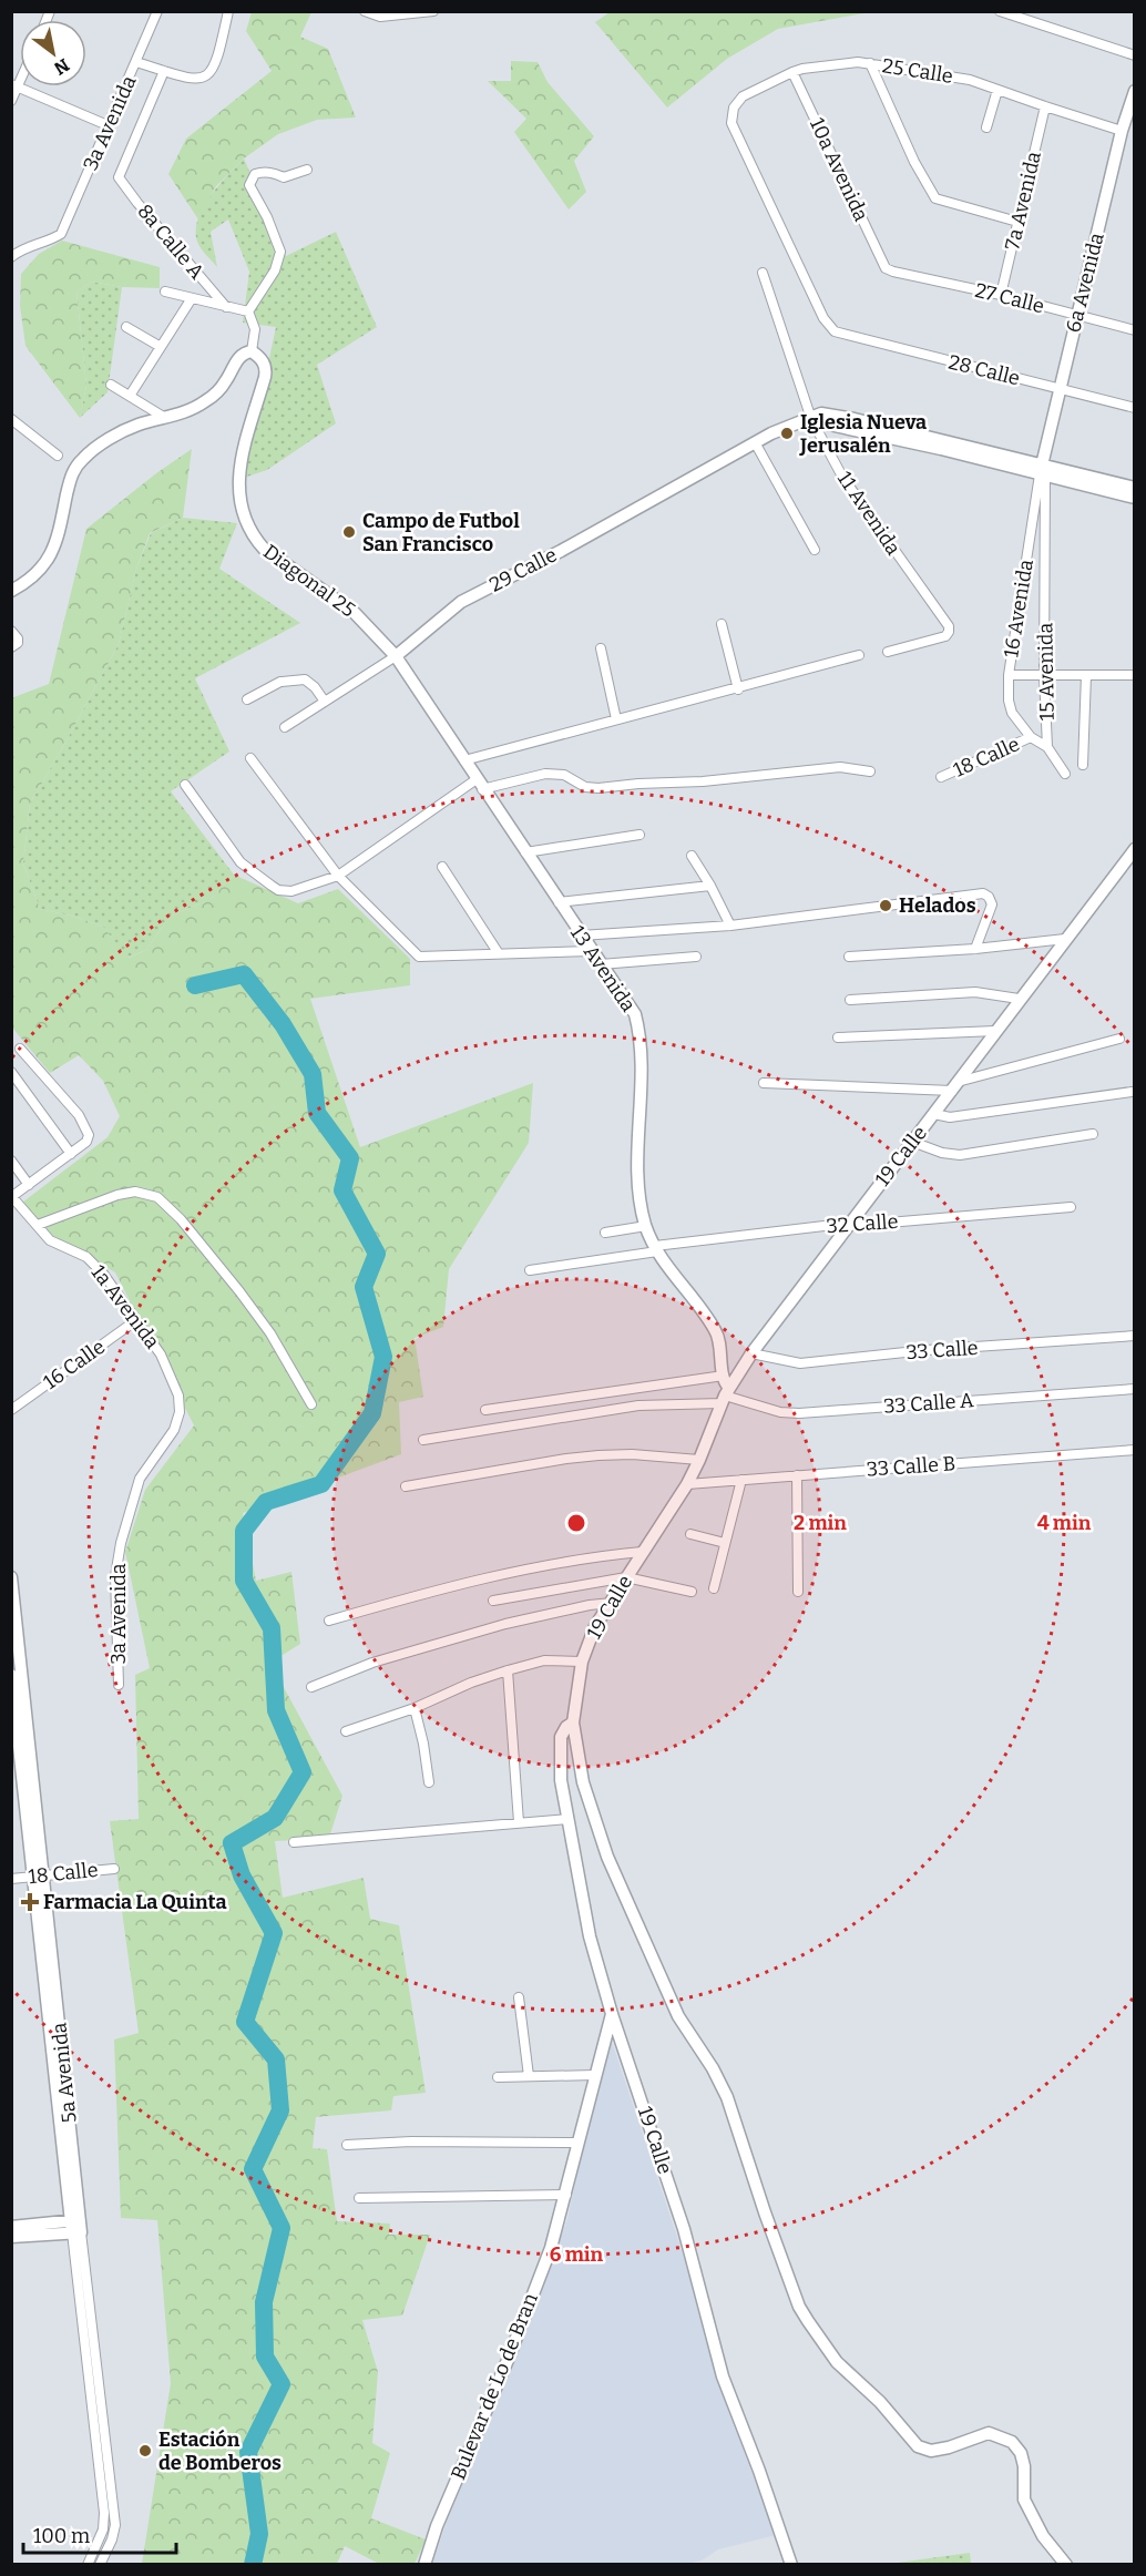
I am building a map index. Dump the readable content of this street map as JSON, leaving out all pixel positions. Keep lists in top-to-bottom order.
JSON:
{
  "streets": {
    "street": [
      "25 Calle",
      "3a Avenida",
      "10a Avenida",
      "7a Avenida",
      "8a Calle A",
      "6a Avenida",
      "27 Calle",
      "28 Calle",
      "11 Avenida",
      "29 Calle",
      "Diagonal 25",
      "16 Avenida",
      "15 Avenida",
      "18 Calle",
      "13 Avenida",
      "19 Calle",
      "32 Calle",
      "1a Avenida",
      "33 Calle",
      "16 Calle",
      "33 Calle A",
      "33 Calle B",
      "5a Avenida",
      "Bulevar de Lo de Bran"
    ]
  },
  "crossings": [
    ["25 Calle", "10a Avenida"],
    ["25 Calle", "7a Avenida"],
    ["25 Calle", "6a Avenida"],
    ["25 Calle", "28 Calle"],
    ["3a Avenida", "1a Avenida"],
    ["10a Avenida", "27 Calle"],
    ["7a Avenida", "27 Calle"],
    ["6a Avenida", "27 Calle"],
    ["6a Avenida", "28 Calle"],
    ["6a Avenida", "29 Calle"],
    ["6a Avenida", "16 Avenida"],
    ["6a Avenida", "15 Avenida"],
    ["11 Avenida", "29 Calle"],
    ["29 Calle", "Diagonal 25"],
    ["29 Calle", "16 Avenida"],
    ["29 Calle", "15 Avenida"],
    ["29 Calle", "13 Avenida"],
    ["Diagonal 25", "13 Avenida"],
    ["16 Avenida", "15 Avenida"],
    ["16 Avenida", "18 Calle"],
    ["18 Calle", "5a Avenida"],
    ["13 Avenida", "19 Calle"],
    ["13 Avenida", "32 Calle"],
    ["13 Avenida", "33 Calle A"],
    ["19 Calle", "32 Calle"],
    ["19 Calle", "33 Calle"],
    ["19 Calle", "33 Calle A"],
    ["19 Calle", "33 Calle B"],
    ["19 Calle", "Bulevar de Lo de Bran"],
    ["1a Avenida", "16 Calle"]
  ],
  "places": {
    "other": [
      "Iglesia Nueva Jerusalén",
      "Campo de Futbol San Francisco",
      "Helados",
      "Estación de Bomberos"
    ],
    "health": ["Farmacia La Quinta"]
  },
  "scale_bar": "100 m",
  "north": "bottom right",
  "rings": ["2 min", "4 min", "6 min"]
}
